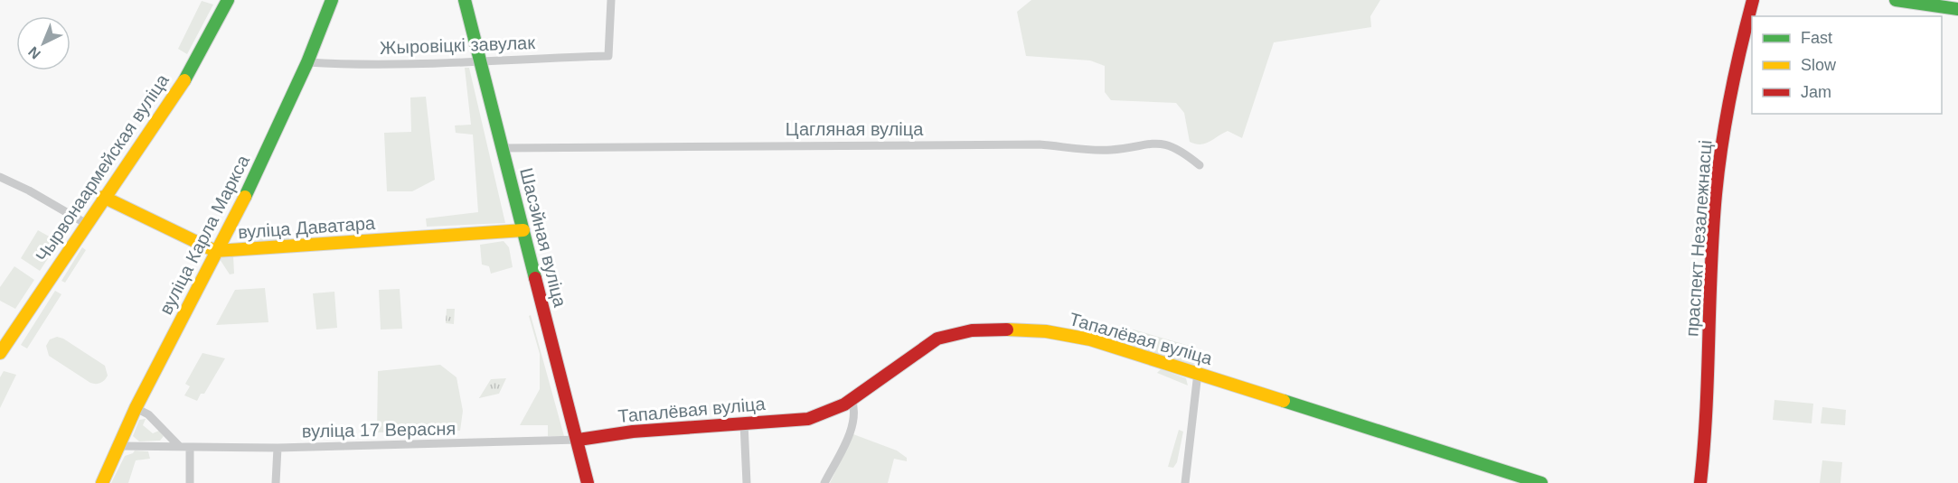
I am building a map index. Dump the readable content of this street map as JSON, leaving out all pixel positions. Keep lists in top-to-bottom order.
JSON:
{
  "streets": {
    "main road": [
      "Чырвонаармейская вуліца",
      "вуліца Даватара",
      "вуліца Карла Маркса",
      "Шасэйная вуліца",
      "праспект Незалежнасці",
      "Тапалёвая вуліца"
    ],
    "street": ["Жыровіцкі завулак", "Цагляная вуліца", "вуліца 17 Верасня"]
  },
  "crossings": [
    ["Жыровіцкі завулак", "вуліца Карла Маркса"],
    ["Жыровіцкі завулак", "Шасэйная вуліца"],
    ["Цагляная вуліца", "Шасэйная вуліца"],
    ["Чырвонаармейская вуліца", "вуліца Даватара"],
    ["вуліца Даватара", "вуліца Карла Маркса"],
    ["вуліца Даватара", "Шасэйная вуліца"],
    ["вуліца Карла Маркса", "вуліца 17 Верасня"],
    ["Шасэйная вуліца", "Тапалёвая вуліца"],
    ["Шасэйная вуліца", "вуліца 17 Верасня"],
    ["Тапалёвая вуліца", "вуліца 17 Верасня"]
  ],
  "legend": ["Fast", "Slow", "Jam"],
  "north": "bottom left"
}
